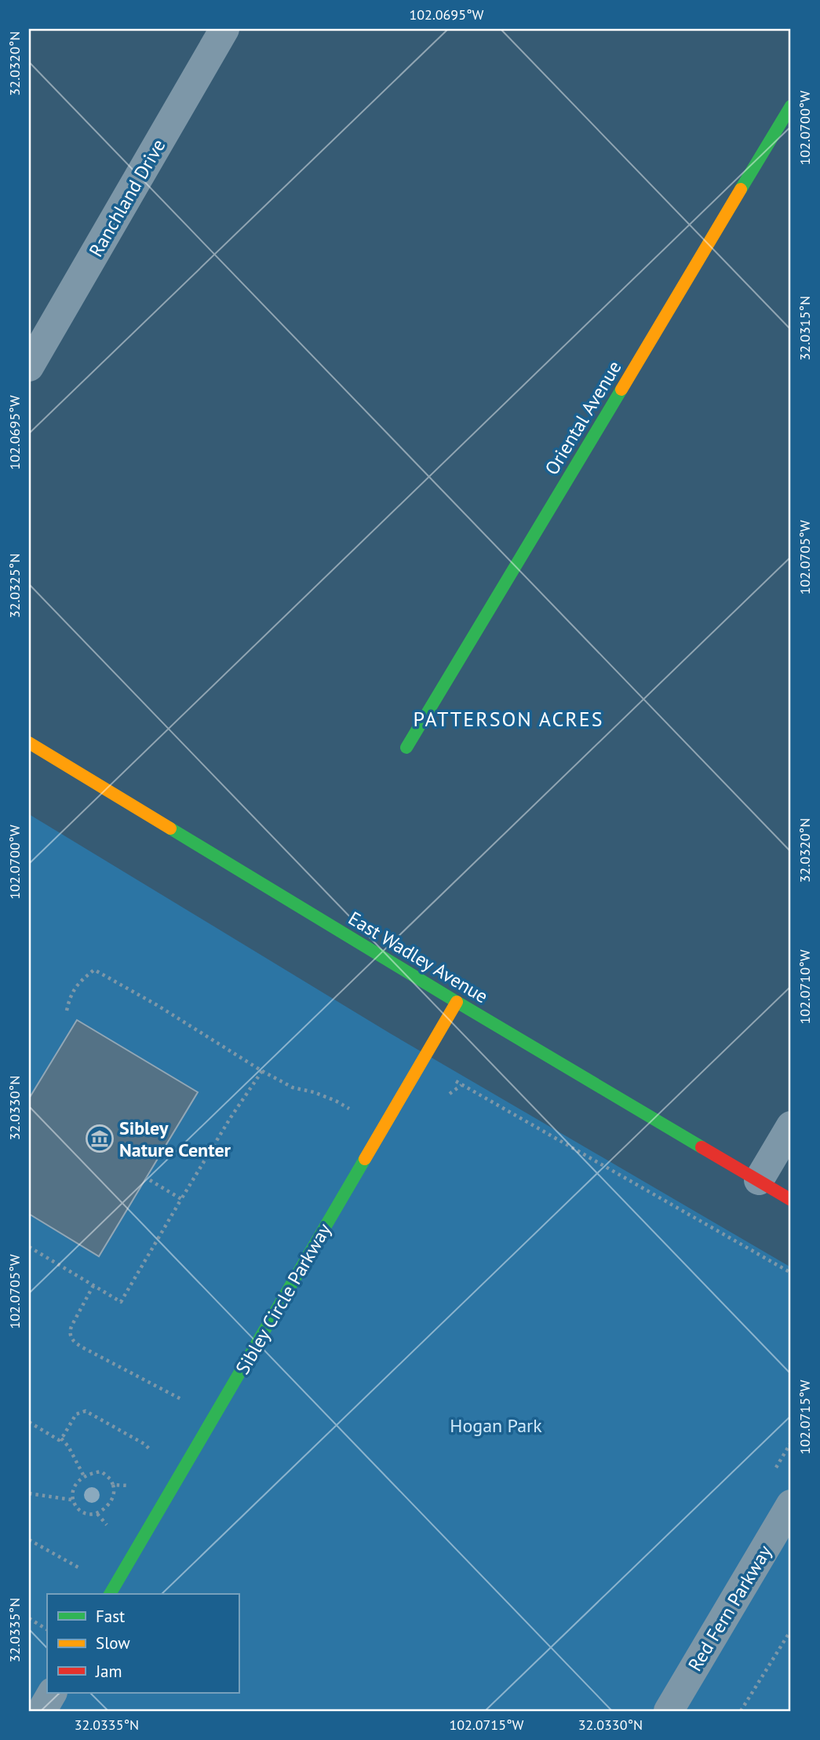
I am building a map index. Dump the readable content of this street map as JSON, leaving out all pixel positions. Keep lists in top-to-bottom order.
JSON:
{
  "streets": {
    "street": [
      "Ranchland Drive",
      "Oriental Avenue",
      "East Wadley Avenue",
      "Sibley Circle Parkway",
      "Red Fern Parkway"
    ]
  },
  "crossings": [
    ["East Wadley Avenue", "Sibley Circle Parkway"]
  ],
  "districts": ["PATTERSON ACRES"],
  "parks": ["Hogan Park"],
  "places": {
    "museum": ["Sibley Nature Center"]
  },
  "legend": ["Fast", "Slow", "Jam"],
  "coordinates": [
    "102.0695°W",
    "32.0320°N",
    "102.0700°W",
    "32.0315°N",
    "102.0705°W",
    "32.0325°N",
    "102.0710°W",
    "32.0330°N",
    "102.0715°W",
    "32.0335°N"
  ]
}
